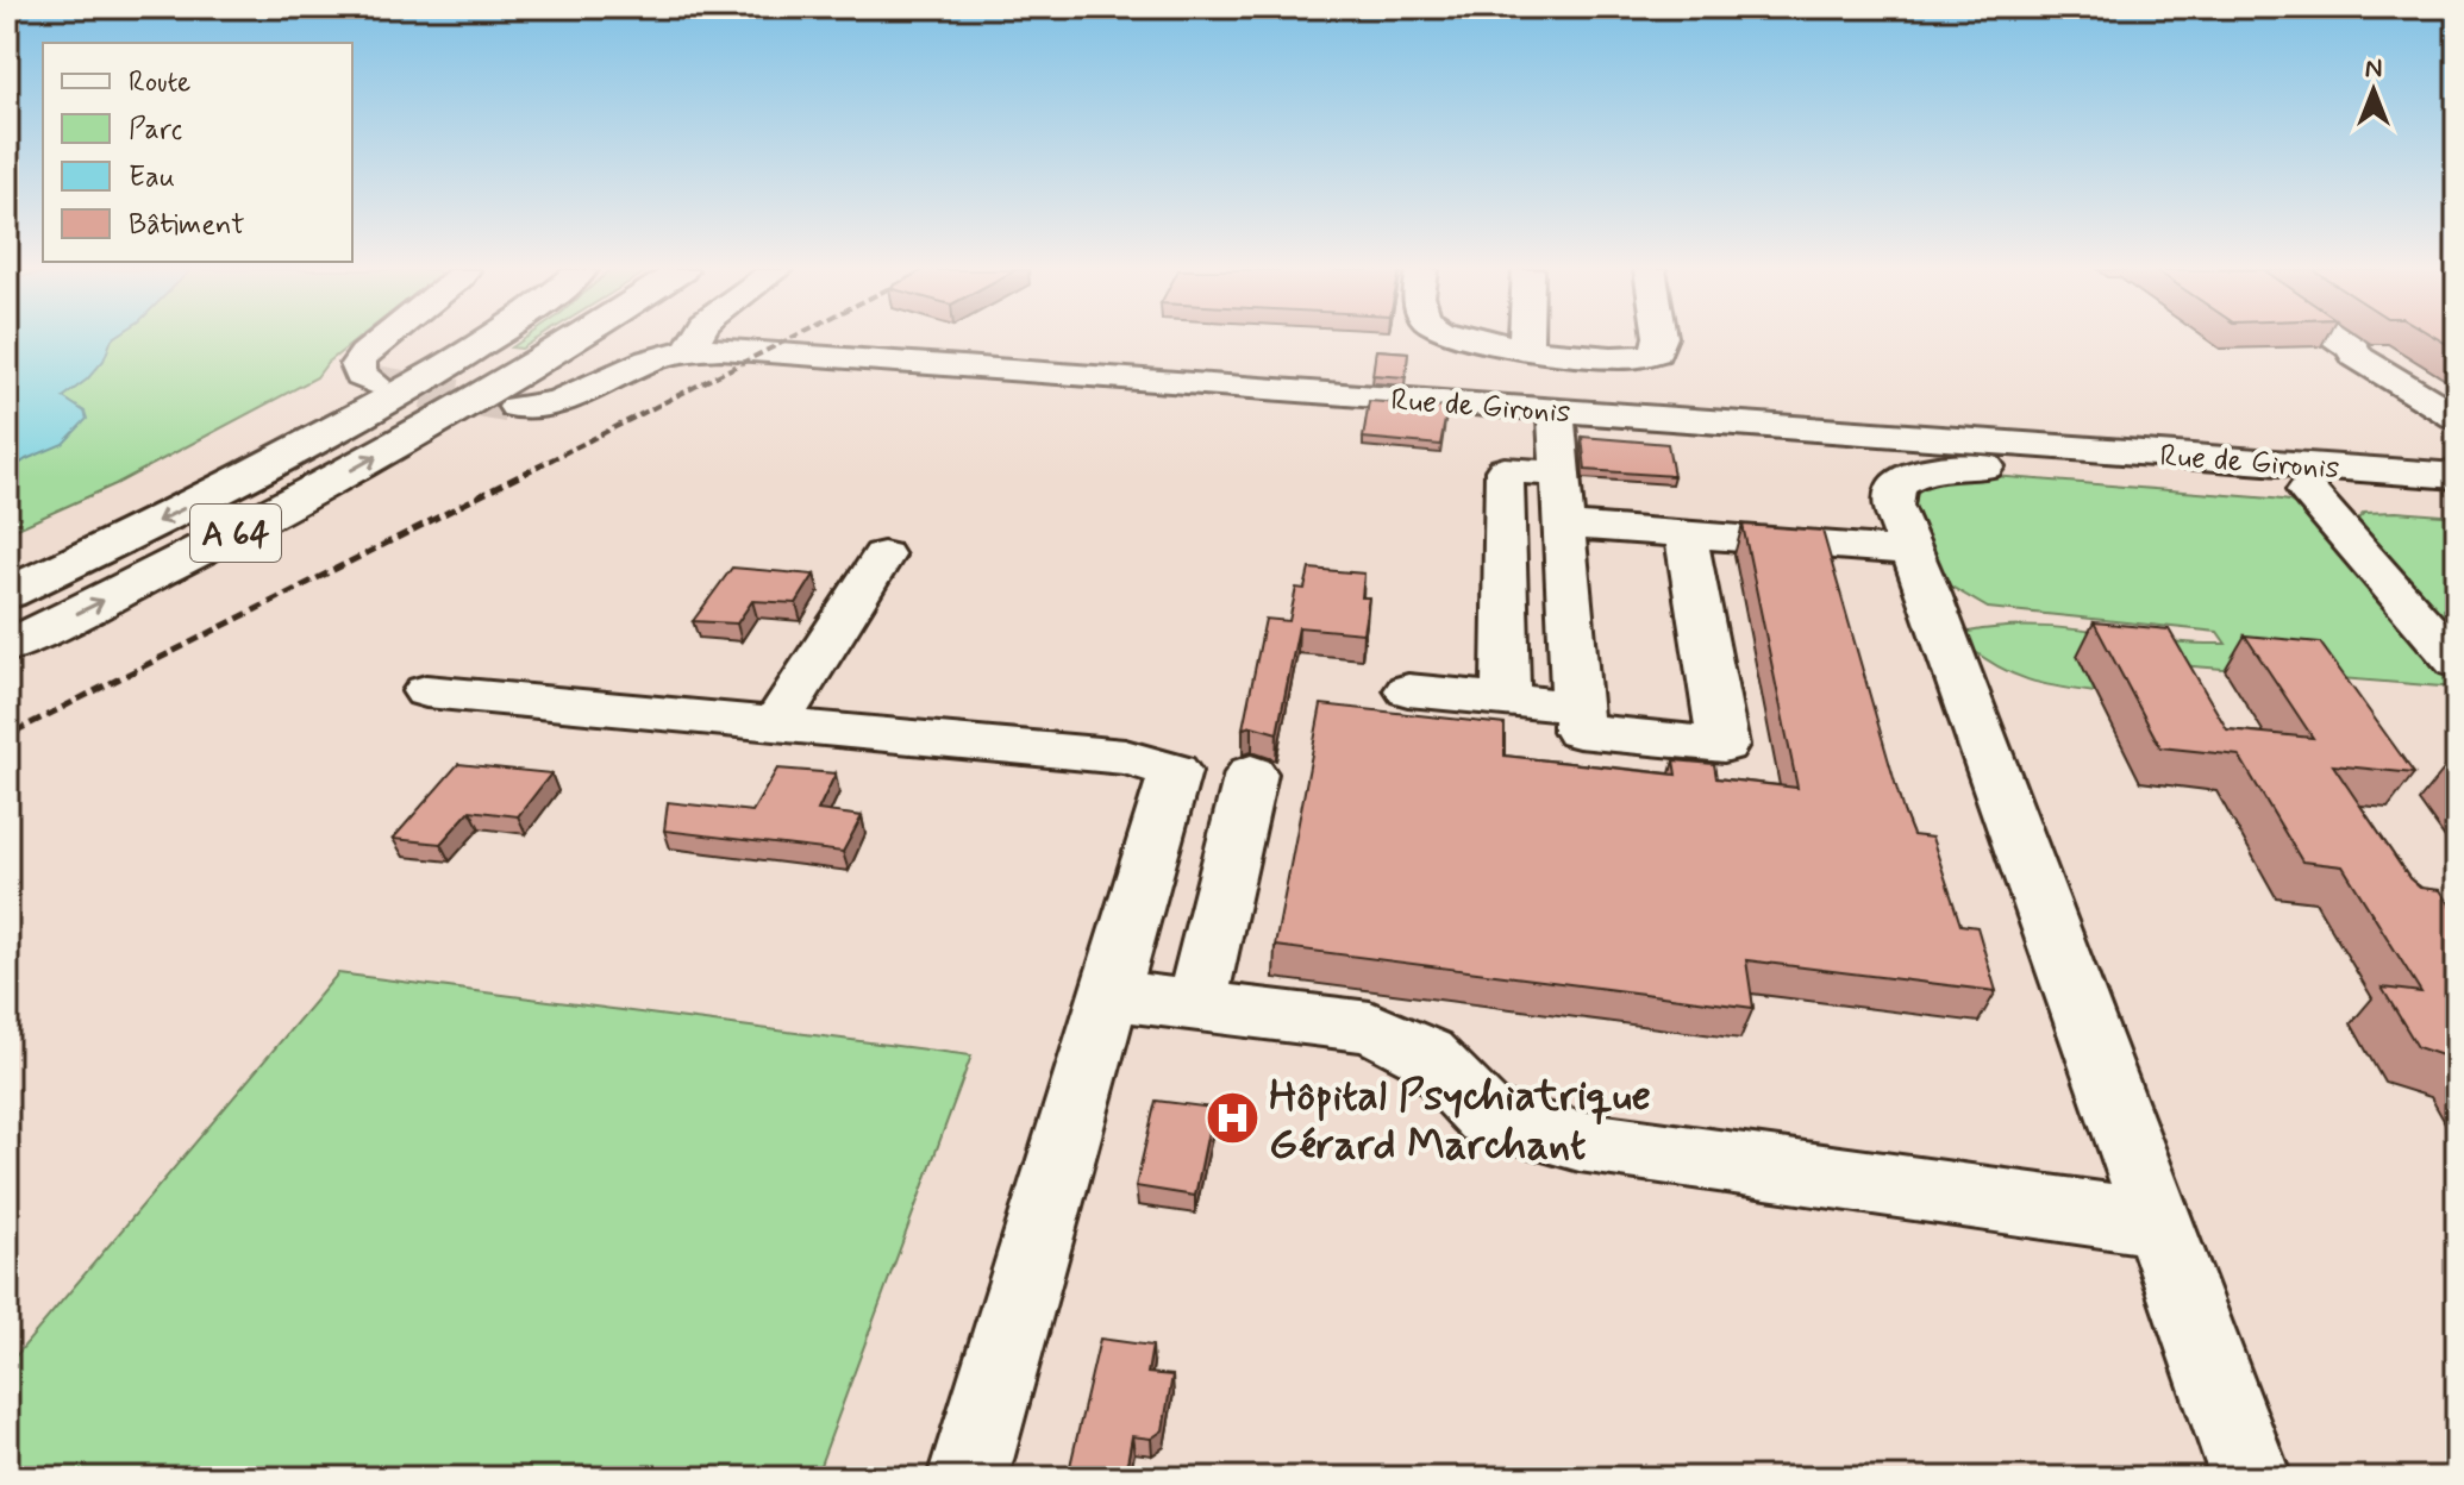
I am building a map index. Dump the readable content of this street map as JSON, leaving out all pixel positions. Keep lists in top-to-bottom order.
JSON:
{
  "streets": {
    "highway": ["A 64"],
    "street": ["Rue de Gironis"]
  },
  "places": {
    "hospital": ["Hôpital Psychiatrique Gérard Marchant"]
  },
  "legend": [
    "Route",
    "Parc",
    "Eau",
    "Bâtiment"
  ],
  "north": "top"
}
